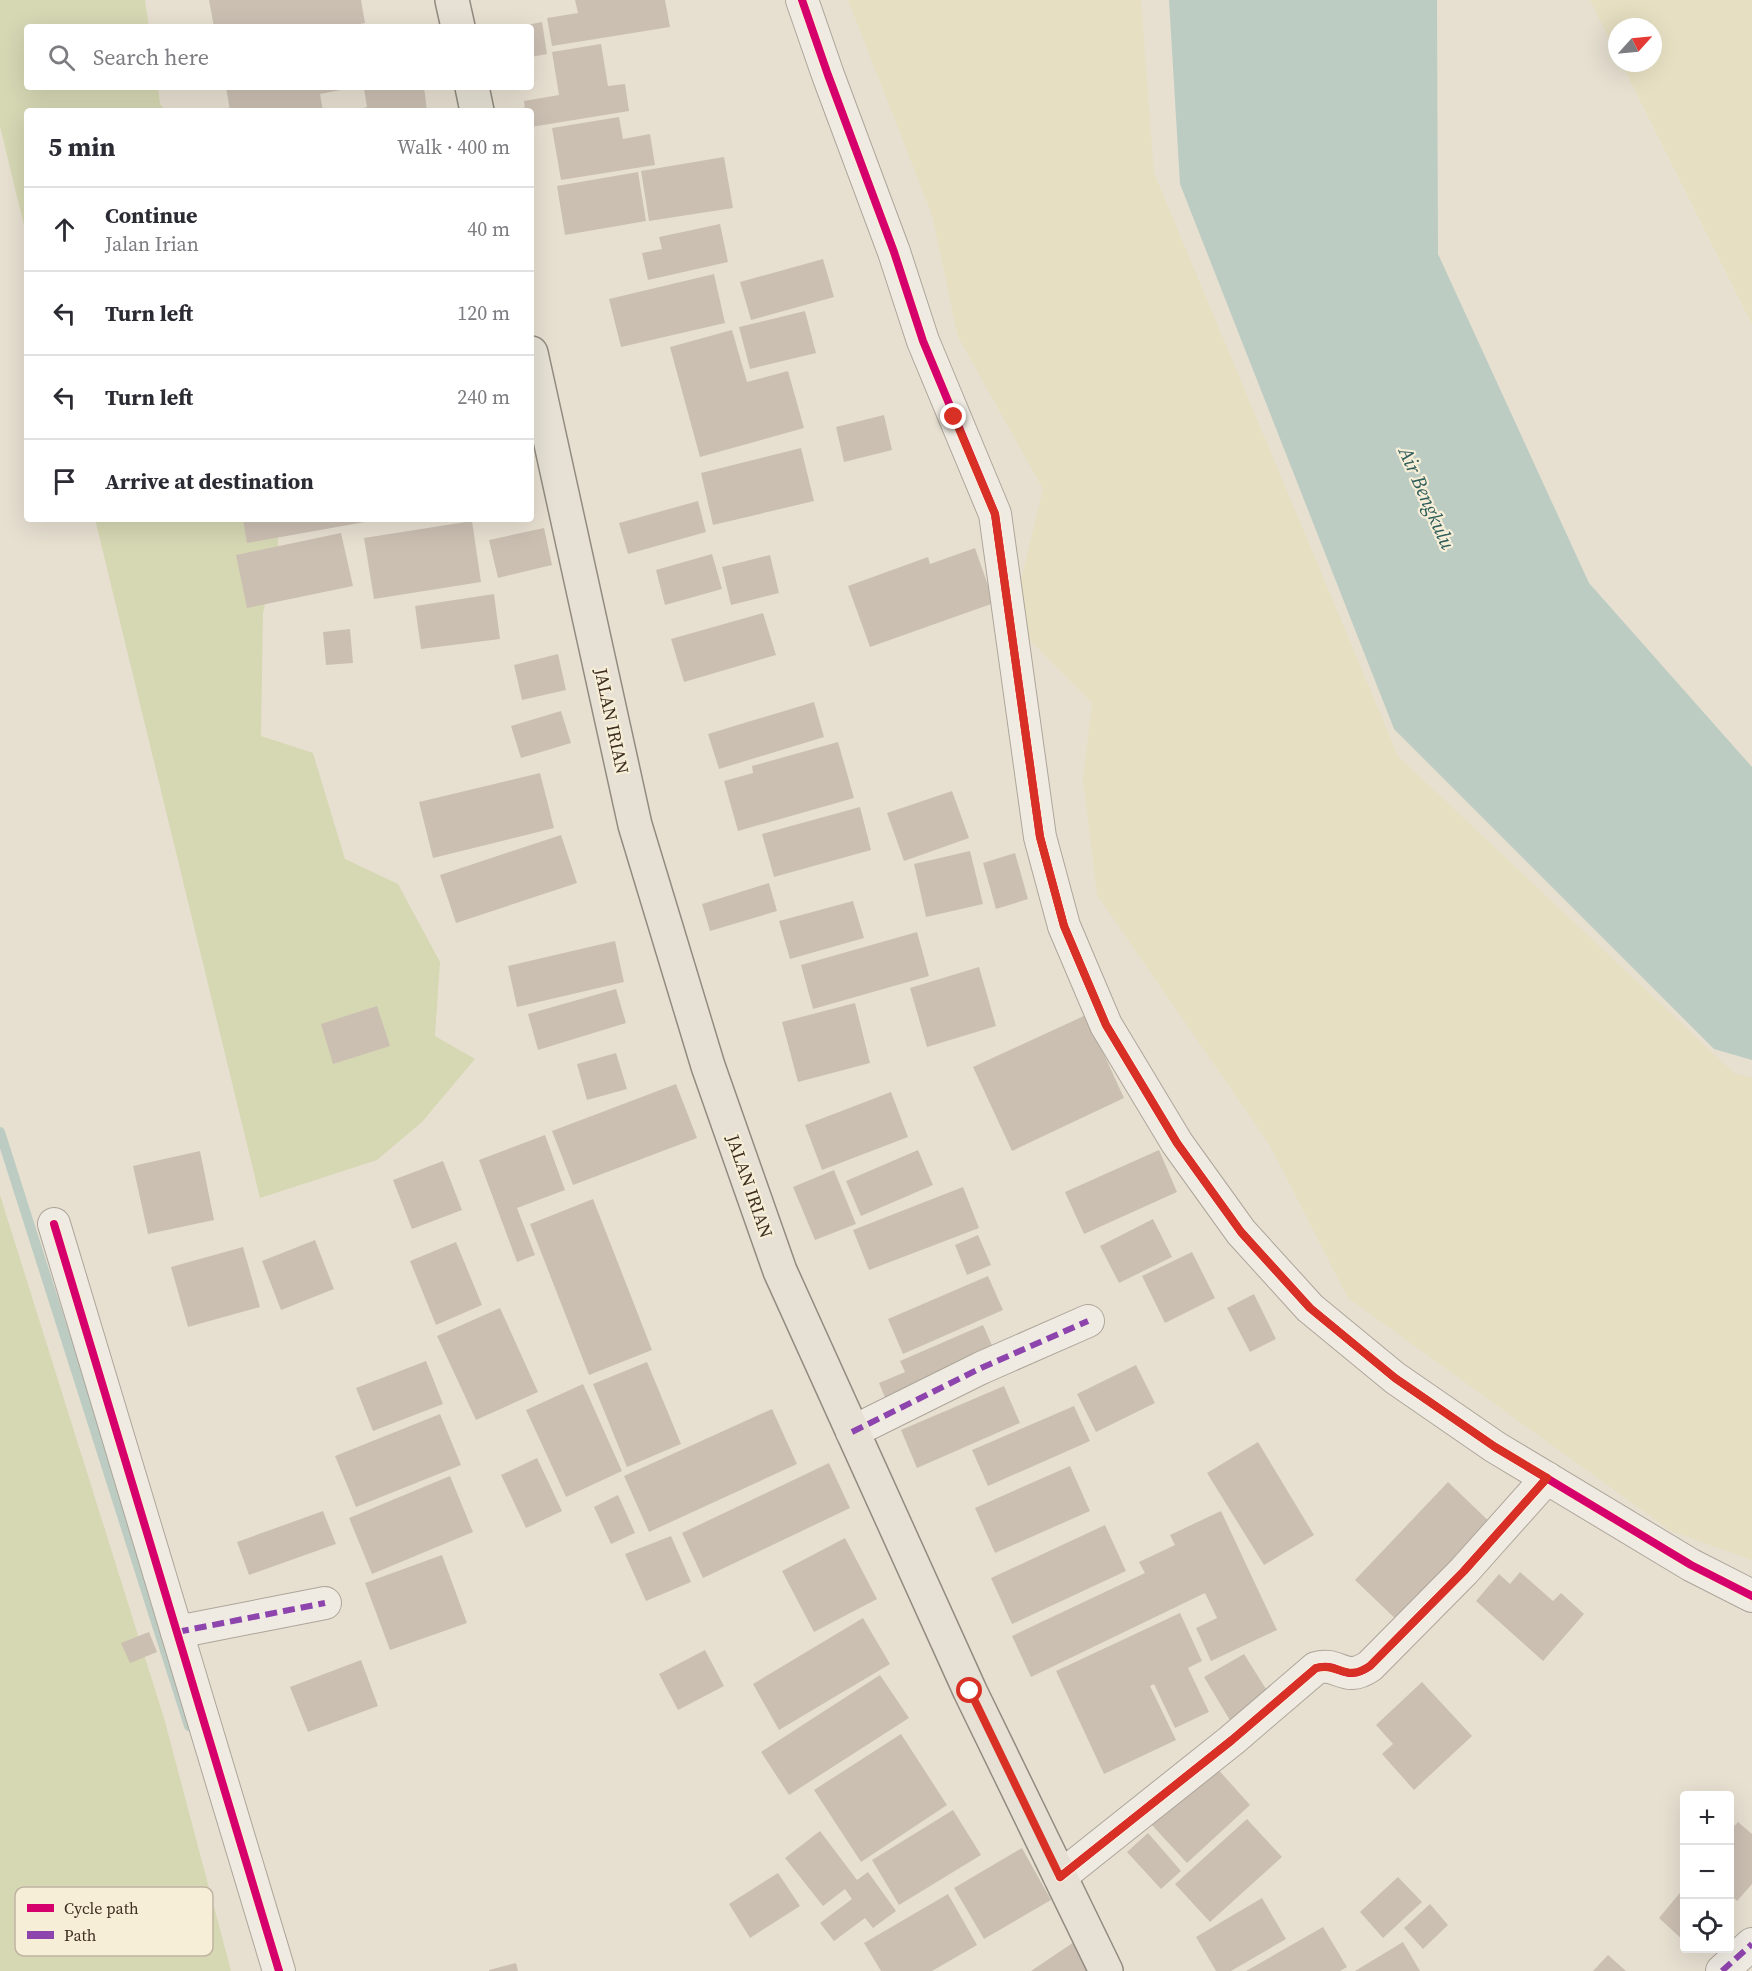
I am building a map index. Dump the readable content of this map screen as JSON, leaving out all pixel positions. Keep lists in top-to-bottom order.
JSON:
{
  "streets": {
    "main road": ["JALAN IRIAN"]
  },
  "water": ["Air Bengkulu"],
  "legend": ["Cycle path", "Path"],
  "north": "top right",
  "page": {
    "search": "Search here",
    "heading": ["5 min", "Walk · 400 m"],
    "list": [
      ["Continue", "Jalan Irian", "40 m"],
      ["Turn left", "120 m"],
      ["Turn left", "240 m"],
      "Arrive at destination"
    ],
    "map_buttons": ["+", "−"]
  }
}
